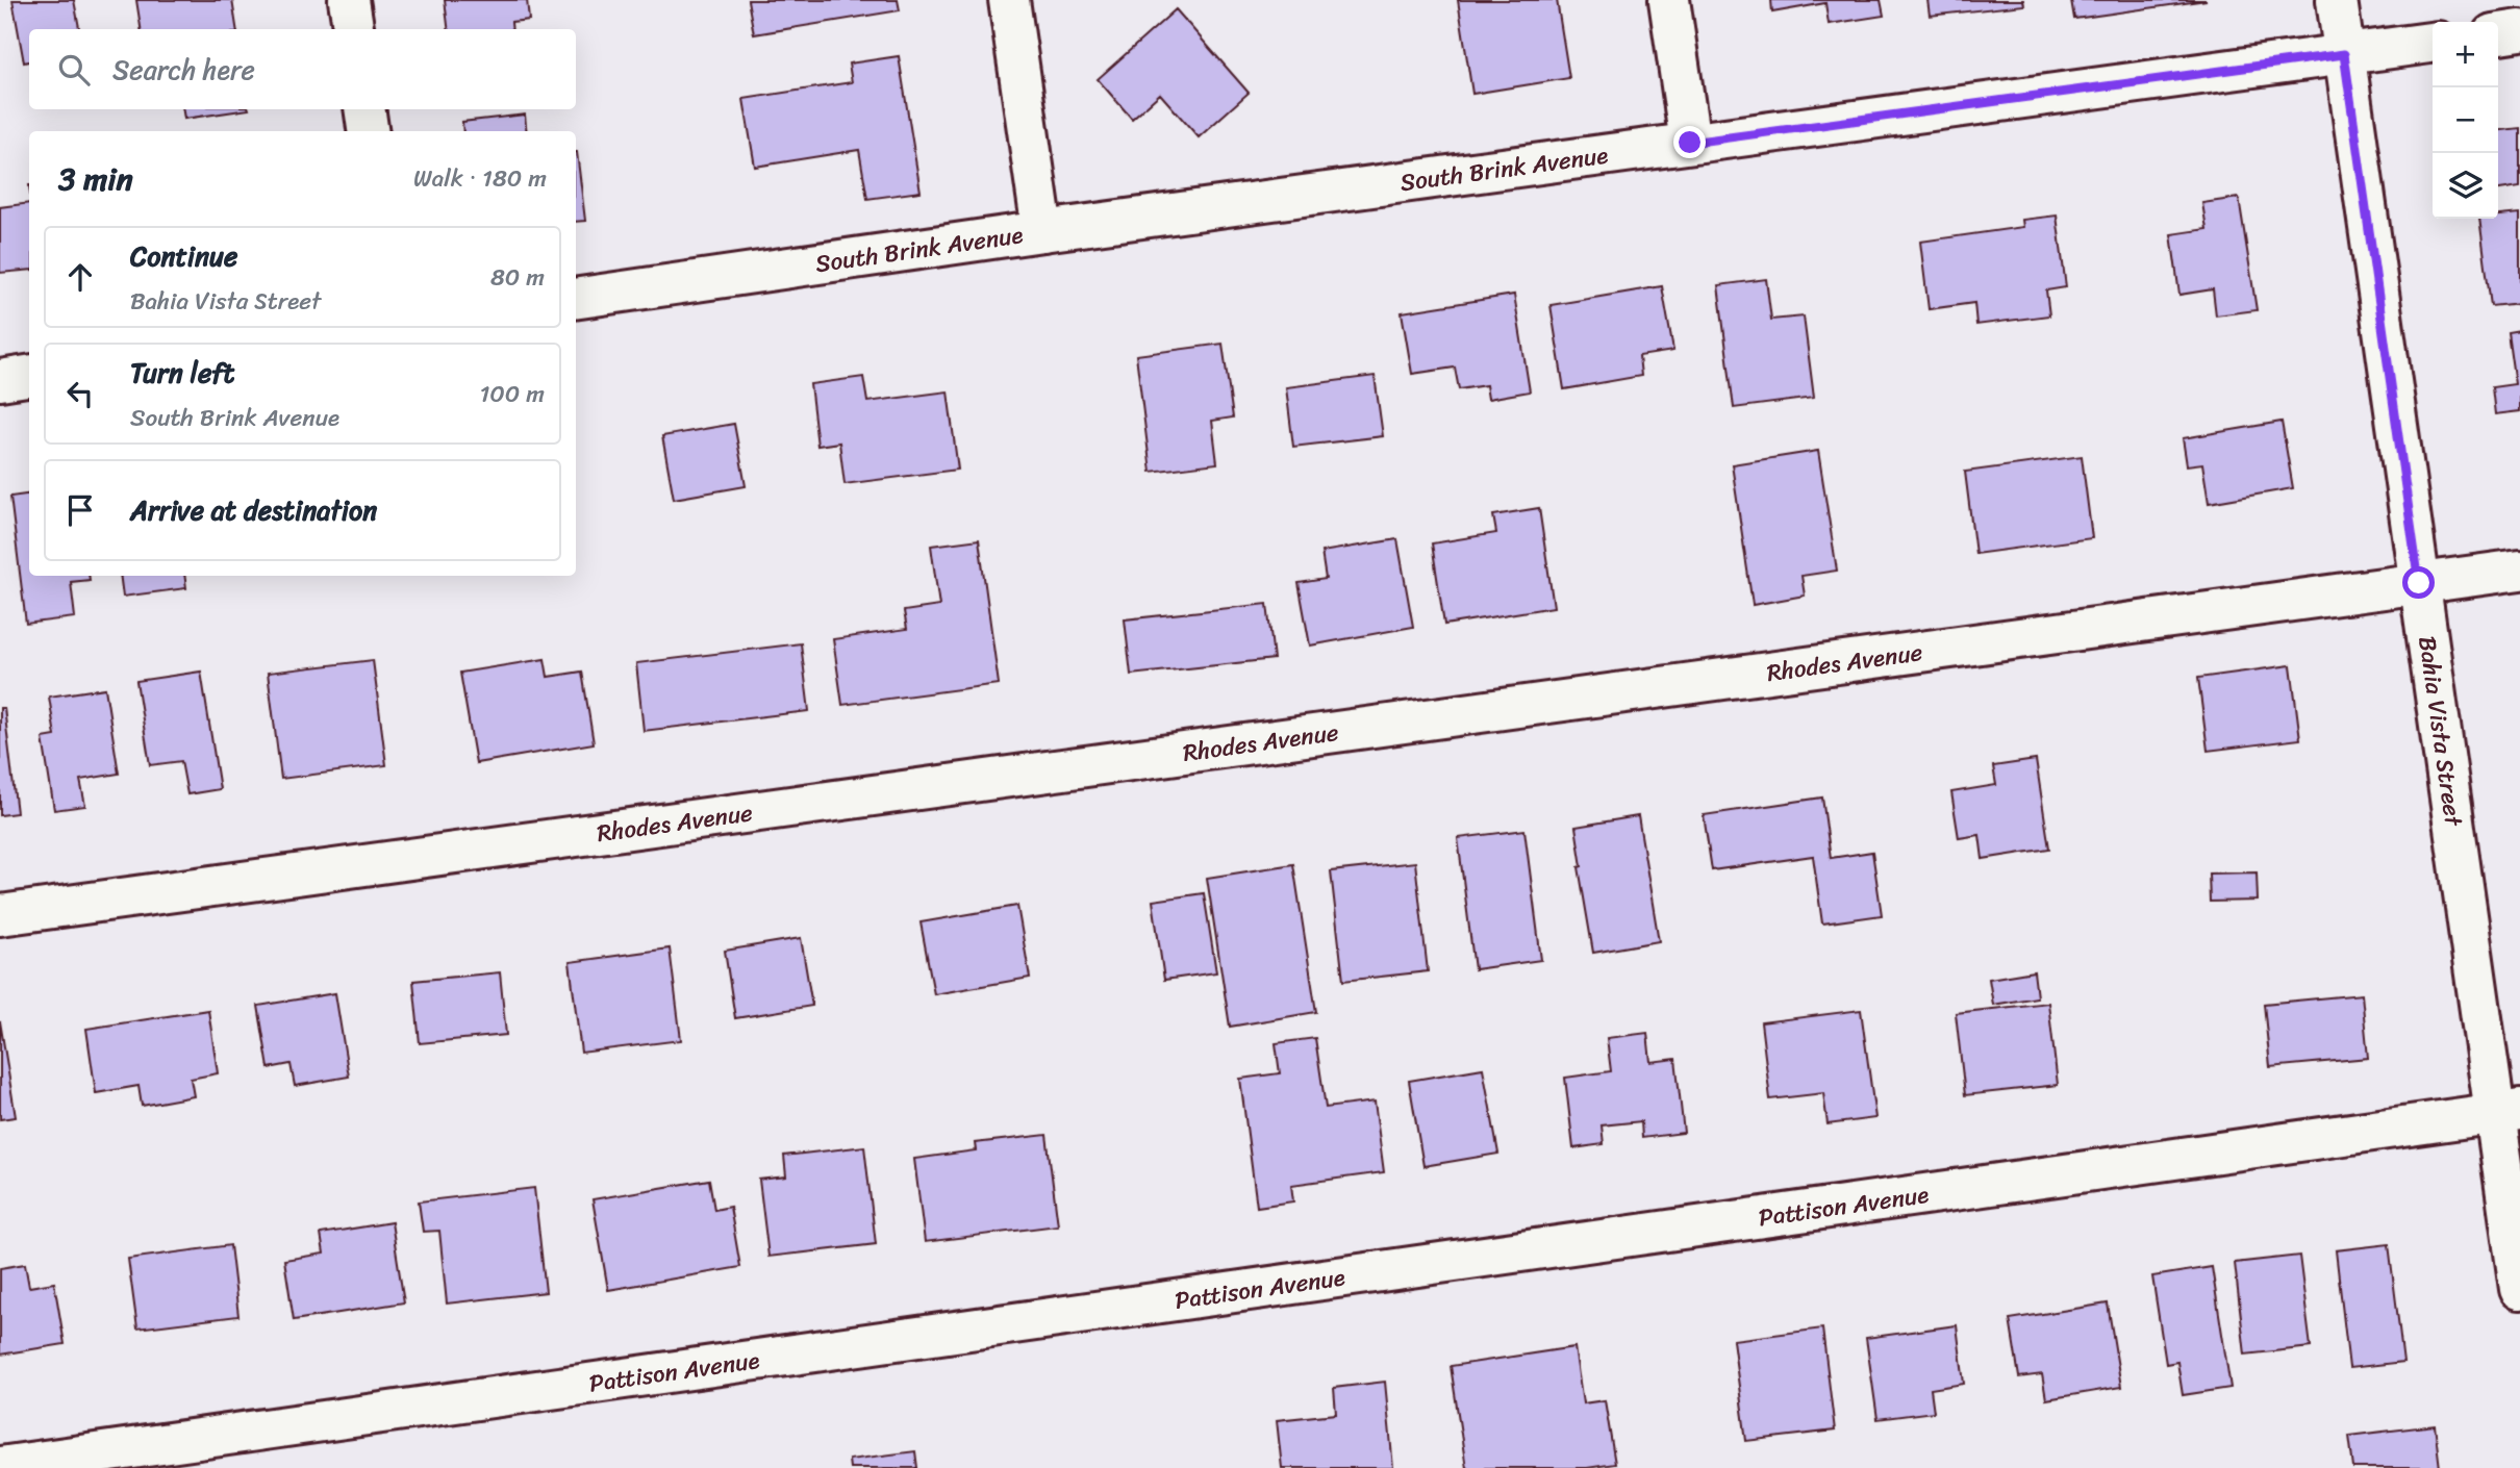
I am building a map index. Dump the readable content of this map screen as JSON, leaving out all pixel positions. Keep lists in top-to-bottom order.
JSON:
{
  "streets": {
    "street": [
      "South Brink Avenue",
      "Rhodes Avenue",
      "Bahia Vista Street",
      "Pattison Avenue"
    ]
  },
  "crossings": [
    ["South Brink Avenue", "Bahia Vista Street"],
    ["Rhodes Avenue", "Bahia Vista Street"],
    ["Bahia Vista Street", "Pattison Avenue"]
  ],
  "page": {
    "map_buttons": ["+", "−"],
    "search": "Search here",
    "heading": ["3 min", "Walk · 180 m"],
    "list": [
      ["Continue", "Bahia Vista Street", "80 m"],
      ["Turn left", "South Brink Avenue", "100 m"],
      "Arrive at destination"
    ]
  }
}
